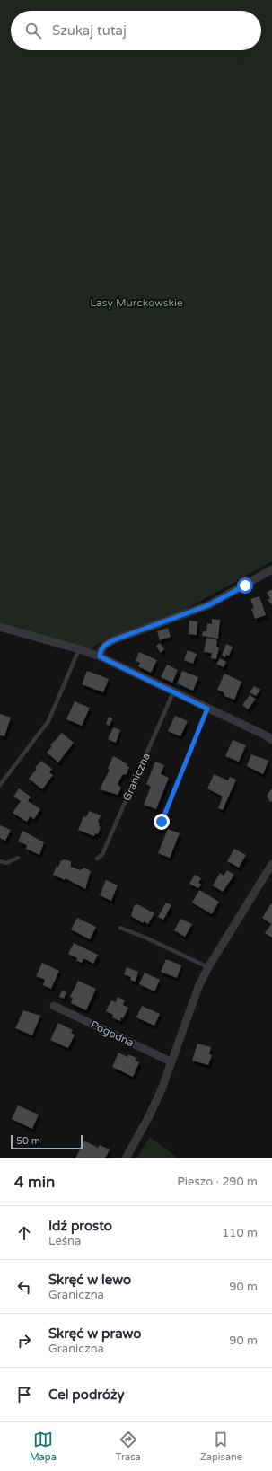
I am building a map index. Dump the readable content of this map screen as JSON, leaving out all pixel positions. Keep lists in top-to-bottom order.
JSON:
{
  "streets": {
    "street": ["Pogodna"],
    "lane": ["Graniczna"]
  },
  "parks": ["Lasy Murckowskie"],
  "scale_bar": "50 m",
  "page": {
    "search": "Szukaj tutaj",
    "scale": "50 m",
    "heading": ["4 min", "Pieszo · 290 m"],
    "list": [
      ["Idź prosto", "Leśna", "110 m"],
      ["Skręć w lewo", "Graniczna", "90 m"],
      ["Skręć w prawo", "Graniczna", "90 m"],
      "Cel podróży"
    ],
    "nav": ["Mapa", "Trasa", "Zapisane"]
  }
}
